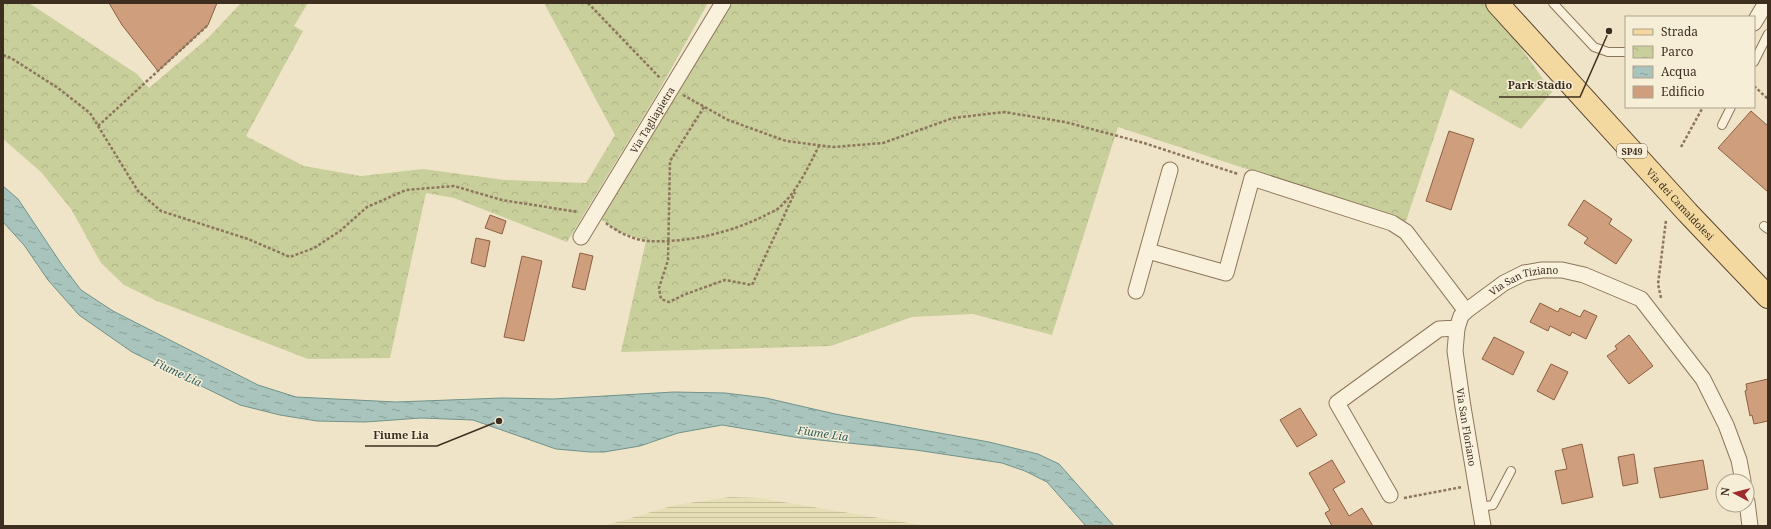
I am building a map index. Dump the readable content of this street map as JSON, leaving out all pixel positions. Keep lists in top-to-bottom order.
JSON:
{
  "streets": {
    "main road": ["SP49", "Via dei Camaldolesi"],
    "street": ["Via Tagliapietra", "Via San Tiziano", "Via San Floriano"]
  },
  "crossings": [
    ["Via San Tiziano", "Via San Floriano"]
  ],
  "water": ["Fiume Lia"],
  "places": ["Park Stadio", "Fiume Lia"],
  "legend": [
    "Strada",
    "Parco",
    "Acqua",
    "Edificio"
  ],
  "north": "left"
}
